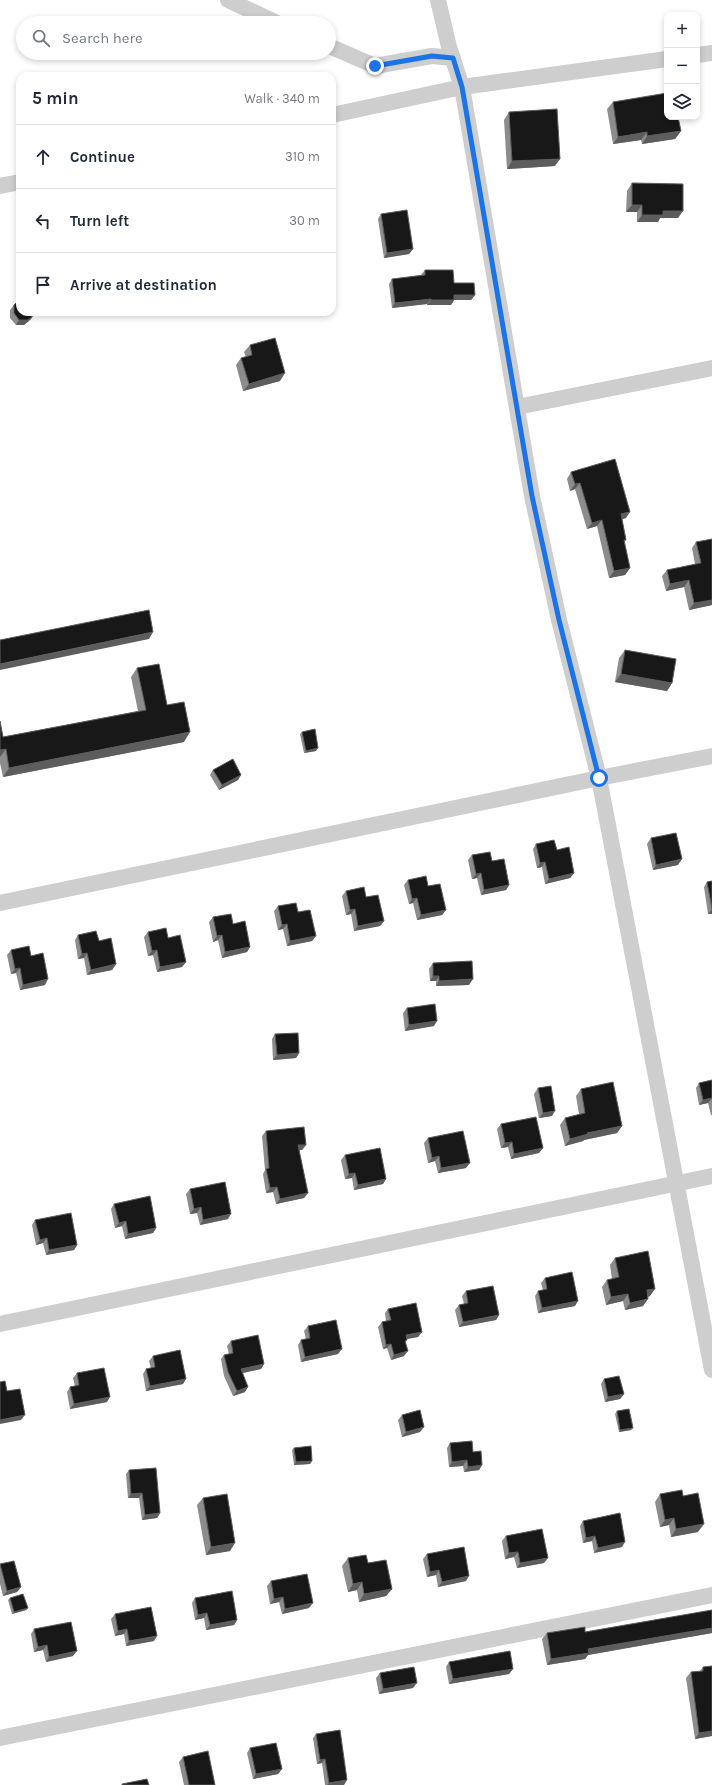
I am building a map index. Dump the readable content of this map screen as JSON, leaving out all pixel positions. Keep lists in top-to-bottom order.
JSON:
{
  "page": {
    "map_buttons": ["+", "−"],
    "search": "Search here",
    "heading": ["5 min", "Walk · 340 m"],
    "list": [
      ["Continue", "310 m"],
      ["Turn left", "30 m"],
      "Arrive at destination"
    ]
  }
}
